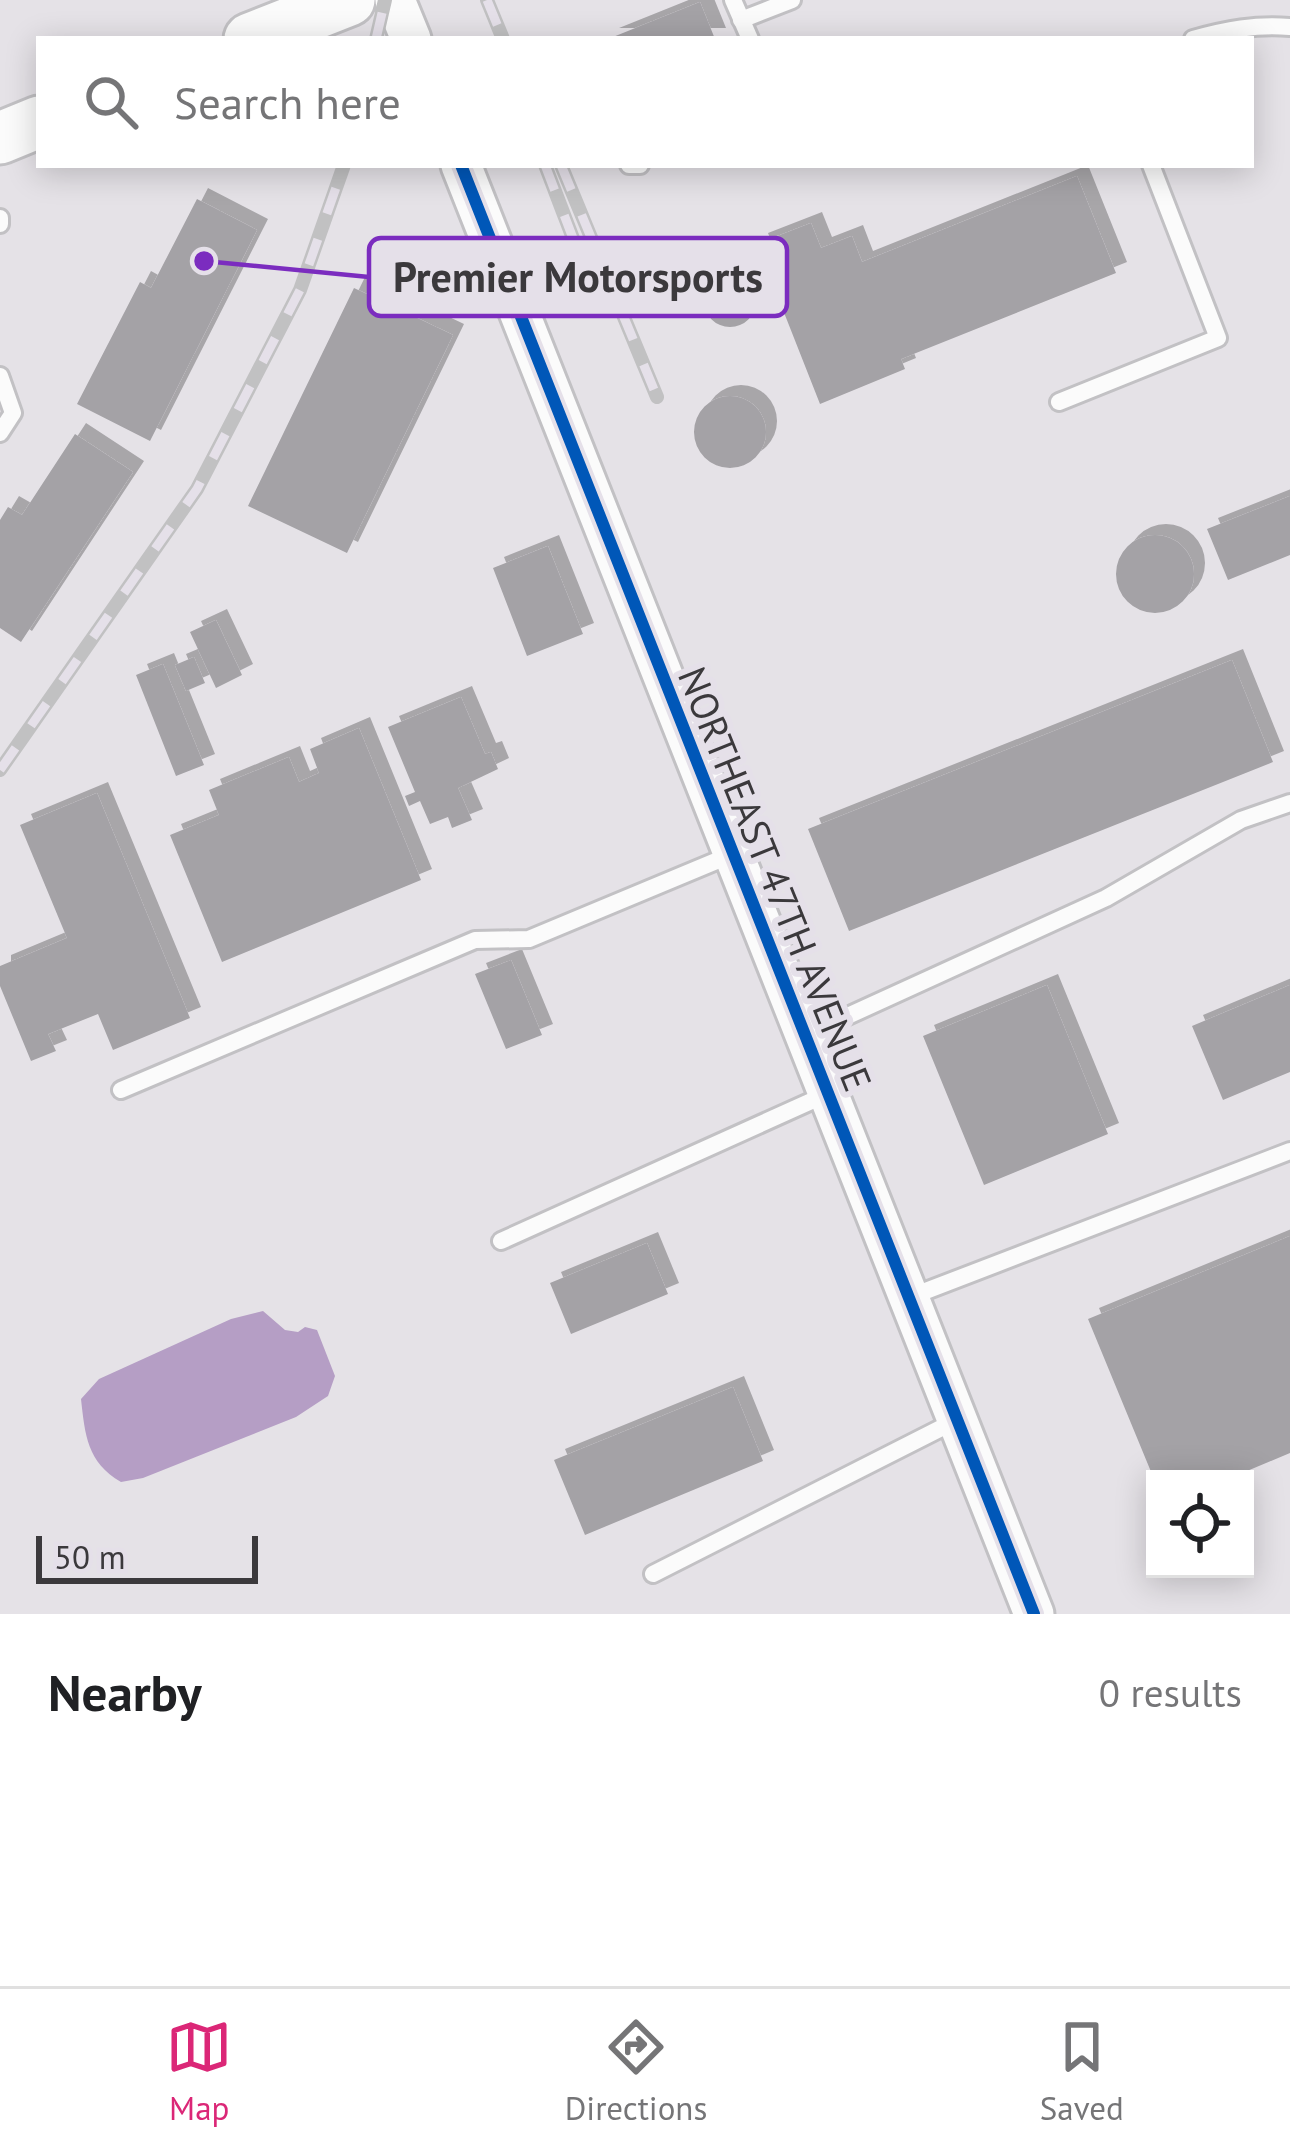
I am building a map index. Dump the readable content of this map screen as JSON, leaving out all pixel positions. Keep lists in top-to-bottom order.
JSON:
{
  "streets": {
    "street": ["NORTHEAST 47TH AVENUE"]
  },
  "places": ["Premier Motorsports"],
  "scale_bar": "50 m",
  "page": {
    "search": "Search here",
    "scale": "50 m",
    "heading": ["Nearby", "0 results"],
    "nav": ["Map", "Directions", "Saved"]
  }
}
